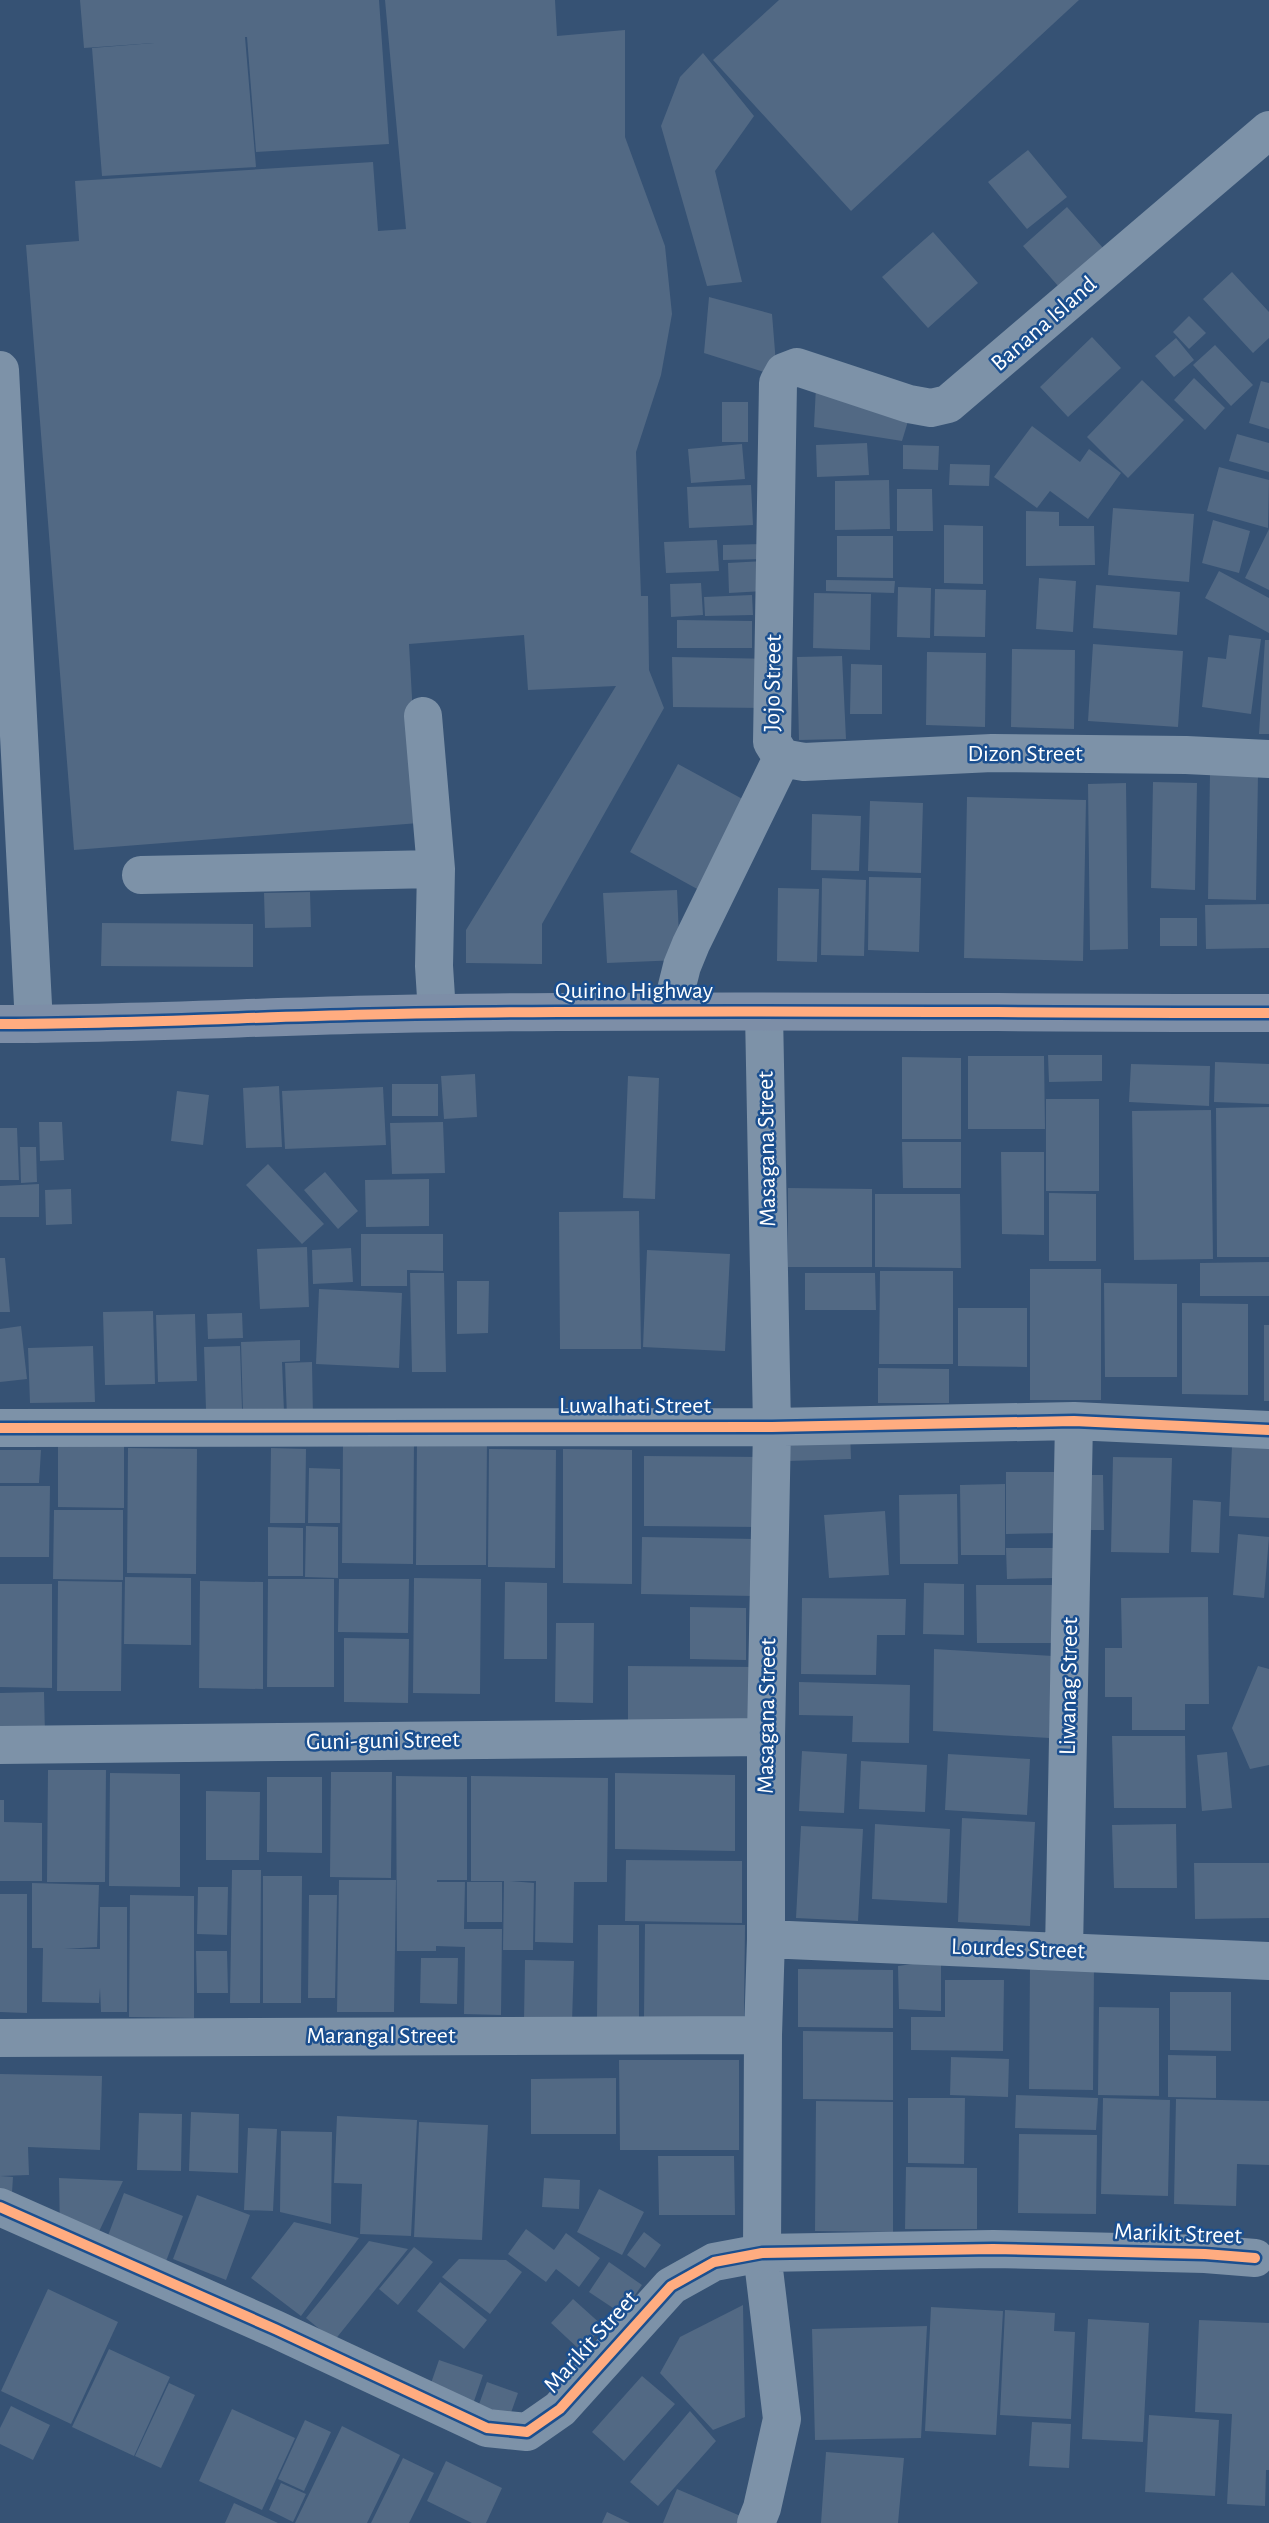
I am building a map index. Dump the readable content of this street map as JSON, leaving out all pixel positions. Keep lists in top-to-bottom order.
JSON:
{
  "streets": {
    "main road": ["Quirino Highway"],
    "street": [
      "Banana Island",
      "Jojo Street",
      "Dizon Street",
      "Masagana Street",
      "Luwalhati Street",
      "Liwanag Street",
      "Guni-guni Street",
      "Lourdes Street",
      "Marangal Street",
      "Marikit Street"
    ]
  },
  "crossings": [
    ["Banana Island", "Jojo Street"],
    ["Jojo Street", "Dizon Street"],
    ["Jojo Street", "Quirino Highway"],
    ["Quirino Highway", "Masagana Street"],
    ["Masagana Street", "Luwalhati Street"],
    ["Masagana Street", "Guni-guni Street"],
    ["Masagana Street", "Lourdes Street"],
    ["Masagana Street", "Marangal Street"],
    ["Masagana Street", "Marikit Street"],
    ["Luwalhati Street", "Liwanag Street"],
    ["Liwanag Street", "Lourdes Street"]
  ]
}
